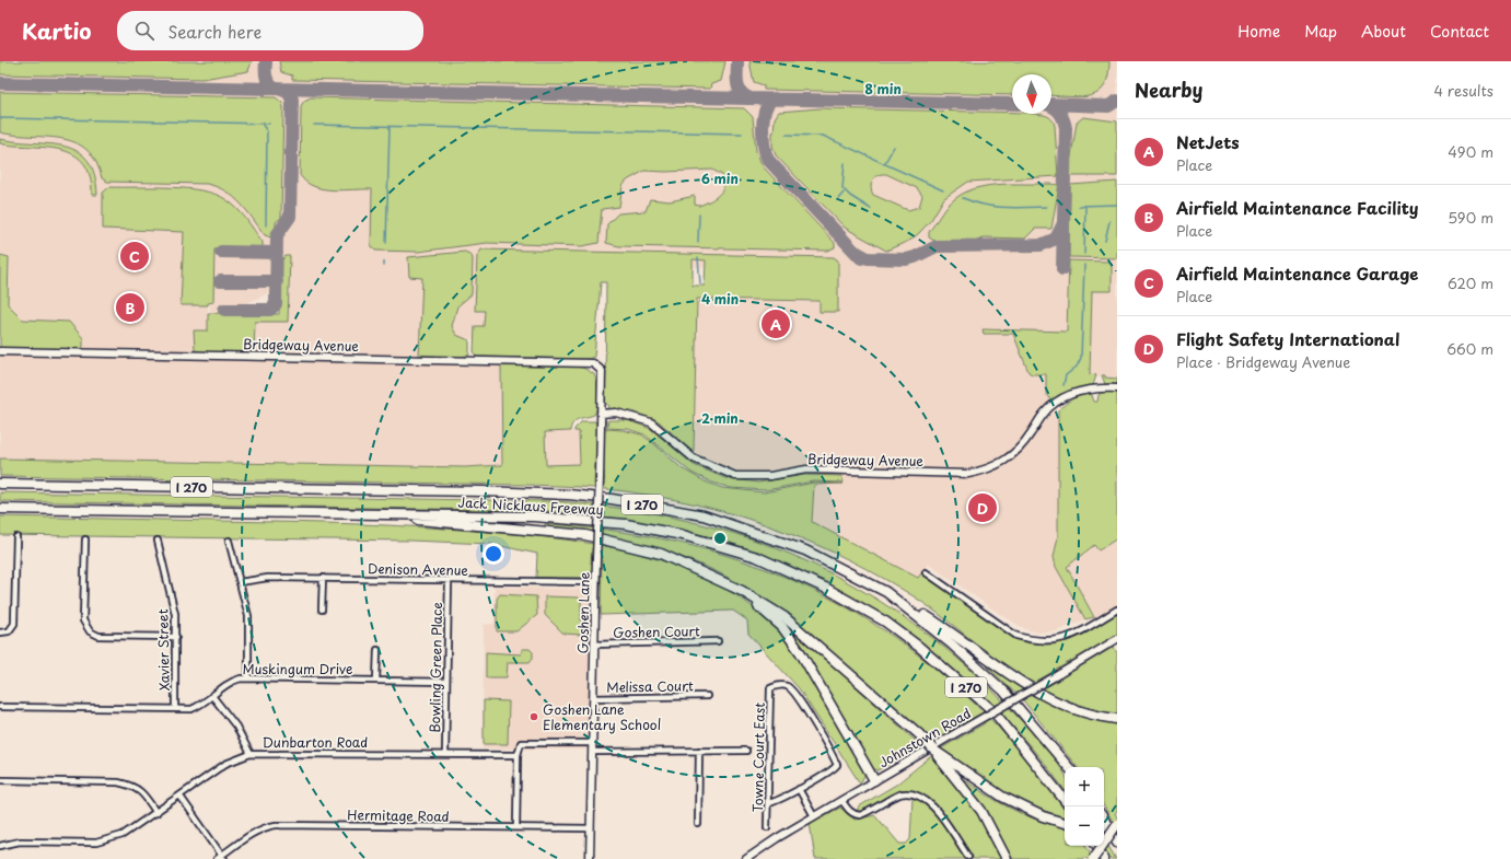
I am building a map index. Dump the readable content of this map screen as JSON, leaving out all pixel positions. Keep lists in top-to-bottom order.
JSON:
{
  "streets": {
    "highway": ["I 270", "Jack Nicklaus Freeway"],
    "street": [
      "Bridgeway Avenue",
      "Denison Avenue",
      "Goshen Lane",
      "Goshen Court",
      "Xavier Street",
      "Bowling Green Place",
      "Muskingum Drive",
      "Melissa Court",
      "Johnstown Road",
      "Dunbarton Road",
      "Towne Court East",
      "Hermitage Road"
    ]
  },
  "crossings": [
    ["Bridgeway Avenue", "Goshen Lane"],
    ["Denison Avenue", "Goshen Lane"],
    ["Denison Avenue", "Bowling Green Place"],
    ["Goshen Lane", "Goshen Court"],
    ["Goshen Lane", "Melissa Court"],
    ["Goshen Lane", "Hermitage Road"],
    ["Xavier Street", "Muskingum Drive"],
    ["Bowling Green Place", "Muskingum Drive"],
    ["Bowling Green Place", "Dunbarton Road"]
  ],
  "places": ["Goshen Lane Elementary School"],
  "north": "bottom",
  "page": {
    "header": "Kartio",
    "search": "Search here",
    "nav": [
      "Home",
      "Map",
      "About",
      "Contact"
    ],
    "heading": ["Nearby", "4 results"],
    "list": [
      {
        "mark": "A",
        "name": "NetJets",
        "note": "Place",
        "value": "490 m"
      },
      {
        "mark": "B",
        "name": "Airfield Maintenance Facility",
        "note": "Place",
        "value": "590 m"
      },
      {
        "mark": "C",
        "name": "Airfield Maintenance Garage",
        "note": "Place",
        "value": "620 m"
      },
      {
        "mark": "D",
        "name": "Flight Safety International",
        "note": "Place · Bridgeway Avenue",
        "value": "660 m"
      }
    ],
    "pins": [
      "C",
      "B",
      "A",
      "D"
    ],
    "map_buttons": ["+", "−"]
  },
  "rings": [
    "8 min",
    "6 min",
    "4 min",
    "2 min"
  ]
}
